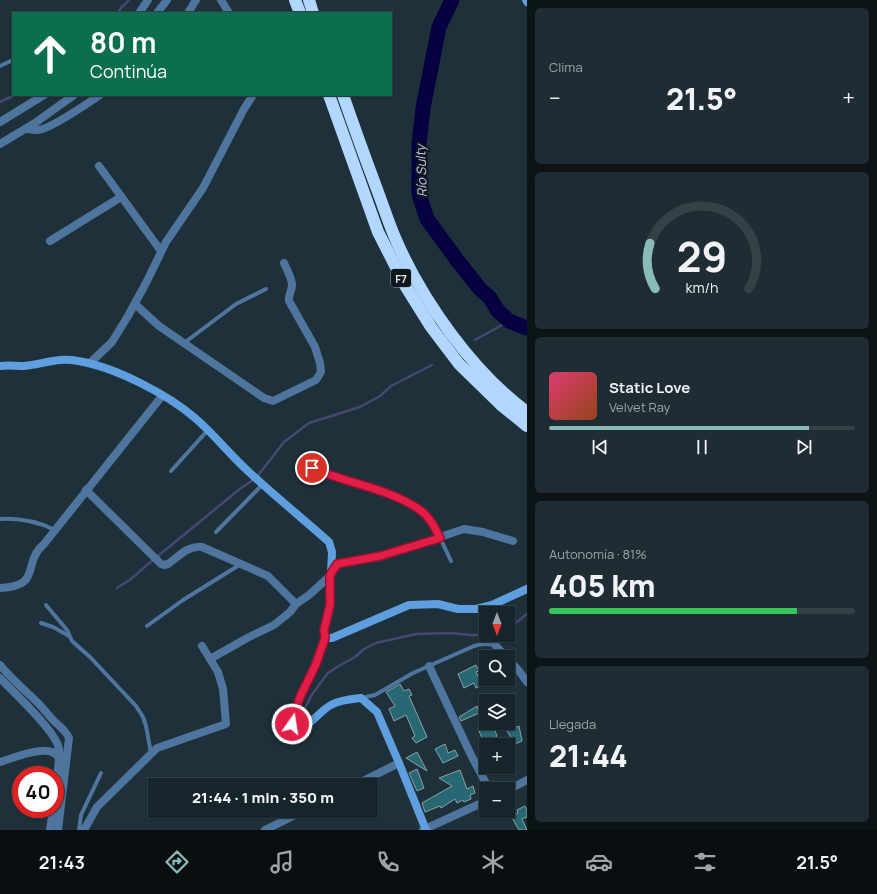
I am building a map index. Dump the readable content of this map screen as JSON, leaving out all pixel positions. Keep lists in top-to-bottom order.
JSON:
{
  "streets": {
    "highway": ["F7"]
  },
  "water": ["Río Sulty"],
  "north": "bottom",
  "page": {
    "tile": [
      "Clima",
      ["Autonomía · 81%", "405 km"],
      ["Llegada", "21:44"]
    ],
    "turn": ["80 m", "Continúa"],
    "heat": ["−", "21.5°", "+"],
    "song": ["Static Love", "Velvet Ray"],
    "map_buttons": ["+", "−"],
    "limit": "40",
    "trip": "21:44 · 1 min · 350 m",
    "tabs": ["21:43", "21.5°"],
    "gauge": ["29", "km/h"]
  }
}
